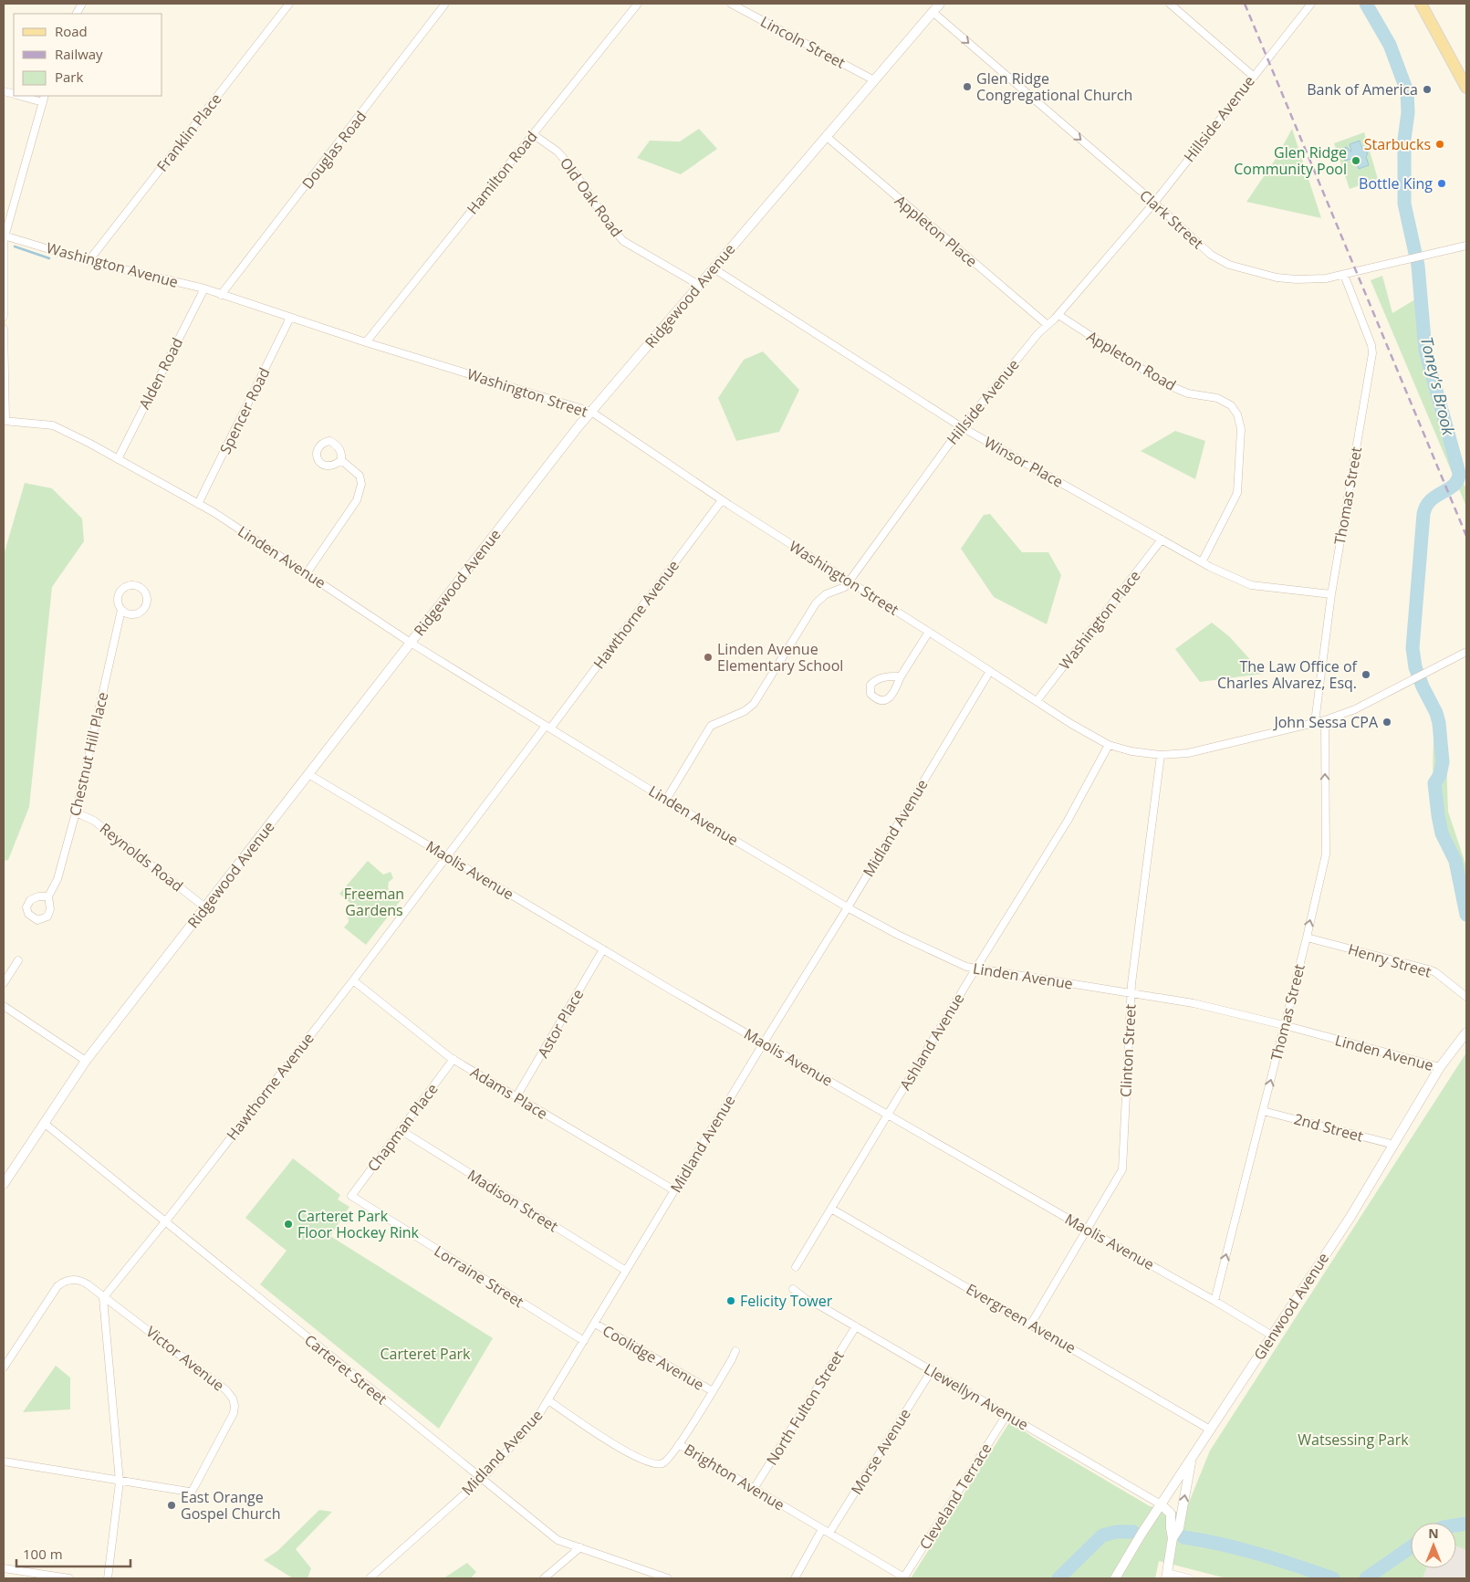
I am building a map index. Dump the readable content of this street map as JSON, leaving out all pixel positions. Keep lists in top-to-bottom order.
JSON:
{
  "streets": {
    "street": [
      "Lincoln Street",
      "Hillside Avenue",
      "Franklin Place",
      "Douglas Road",
      "Hamilton Road",
      "Old Oak Road",
      "Clark Street",
      "Appleton Place",
      "Washington Avenue",
      "Ridgewood Avenue",
      "Appleton Road",
      "Alden Road",
      "Washington Street",
      "Spencer Road",
      "Winsor Place",
      "Thomas Street",
      "Linden Avenue",
      "Hawthorne Avenue",
      "Washington Place",
      "Chestnut Hill Place",
      "Midland Avenue",
      "Reynolds Road",
      "Maolis Avenue",
      "Henry Street",
      "Astor Place",
      "Ashland Avenue",
      "Clinton Street",
      "Adams Place",
      "Chapman Place",
      "2nd Street",
      "Madison Street",
      "Lorraine Street",
      "Glenwood Avenue",
      "Evergreen Avenue",
      "Coolidge Avenue",
      "Victor Avenue",
      "Carteret Street",
      "Llewellyn Avenue",
      "North Fulton Street",
      "Morse Avenue",
      "Brighton Avenue",
      "Cleveland Terrace"
    ]
  },
  "crossings": [
    ["Lincoln Street", "Ridgewood Avenue"],
    ["Hillside Avenue", "Clark Street"],
    ["Hillside Avenue", "Appleton Place"],
    ["Hillside Avenue", "Appleton Road"],
    ["Hillside Avenue", "Washington Street"],
    ["Hillside Avenue", "Winsor Place"],
    ["Hillside Avenue", "Linden Avenue"],
    ["Franklin Place", "Washington Avenue"],
    ["Douglas Road", "Washington Avenue"],
    ["Douglas Road", "Washington Street"],
    ["Hamilton Road", "Old Oak Road"],
    ["Hamilton Road", "Washington Street"],
    ["Old Oak Road", "Ridgewood Avenue"],
    ["Clark Street", "Ridgewood Avenue"],
    ["Clark Street", "Thomas Street"],
    ["Appleton Place", "Ridgewood Avenue"],
    ["Washington Avenue", "Alden Road"],
    ["Washington Avenue", "Washington Street"],
    ["Ridgewood Avenue", "Washington Street"],
    ["Ridgewood Avenue", "Winsor Place"],
    ["Ridgewood Avenue", "Linden Avenue"],
    ["Ridgewood Avenue", "Reynolds Road"],
    ["Ridgewood Avenue", "Maolis Avenue"],
    ["Ridgewood Avenue", "Carteret Street"],
    ["Appleton Road", "Winsor Place"],
    ["Alden Road", "Linden Avenue"],
    ["Washington Street", "Spencer Road"],
    ["Washington Street", "Thomas Street"],
    ["Washington Street", "Hawthorne Avenue"],
    ["Washington Street", "Washington Place"],
    ["Washington Street", "Midland Avenue"],
    ["Washington Street", "Ashland Avenue"],
    ["Washington Street", "Clinton Street"],
    ["Spencer Road", "Linden Avenue"],
    ["Winsor Place", "Thomas Street"],
    ["Winsor Place", "Washington Place"],
    ["Thomas Street", "Linden Avenue"],
    ["Thomas Street", "Maolis Avenue"],
    ["Thomas Street", "Henry Street"],
    ["Thomas Street", "2nd Street"],
    ["Linden Avenue", "Hawthorne Avenue"],
    ["Linden Avenue", "Midland Avenue"],
    ["Linden Avenue", "Ashland Avenue"],
    ["Linden Avenue", "Clinton Street"],
    ["Linden Avenue", "Glenwood Avenue"],
    ["Hawthorne Avenue", "Maolis Avenue"],
    ["Hawthorne Avenue", "Adams Place"],
    ["Hawthorne Avenue", "Victor Avenue"],
    ["Hawthorne Avenue", "Carteret Street"],
    ["Chestnut Hill Place", "Reynolds Road"],
    ["Midland Avenue", "Maolis Avenue"],
    ["Midland Avenue", "Adams Place"],
    ["Midland Avenue", "Madison Street"],
    ["Midland Avenue", "Lorraine Street"],
    ["Midland Avenue", "Coolidge Avenue"],
    ["Midland Avenue", "Carteret Street"],
    ["Midland Avenue", "Brighton Avenue"],
    ["Maolis Avenue", "Astor Place"],
    ["Maolis Avenue", "Ashland Avenue"],
    ["Maolis Avenue", "Clinton Street"],
    ["Maolis Avenue", "Glenwood Avenue"],
    ["Astor Place", "Adams Place"],
    ["Ashland Avenue", "Evergreen Avenue"],
    ["Clinton Street", "Evergreen Avenue"],
    ["Adams Place", "Chapman Place"],
    ["Chapman Place", "Madison Street"],
    ["Chapman Place", "Lorraine Street"],
    ["2nd Street", "Glenwood Avenue"],
    ["Glenwood Avenue", "Evergreen Avenue"],
    ["Glenwood Avenue", "Llewellyn Avenue"],
    ["Llewellyn Avenue", "North Fulton Street"],
    ["Llewellyn Avenue", "Morse Avenue"],
    ["Llewellyn Avenue", "Cleveland Terrace"],
    ["North Fulton Street", "Brighton Avenue"],
    ["Morse Avenue", "Brighton Avenue"],
    ["Brighton Avenue", "Cleveland Terrace"]
  ],
  "one_way": ["Clark Street", "Thomas Street"],
  "water": ["Toney's Brook"],
  "parks": ["Freeman Gardens", "Carteret Park", "Watsessing Park"],
  "places": [
    "Glen Ridge Congregational Church",
    "Bank of America",
    "Starbucks",
    "Glen Ridge Community Pool",
    "Bottle King",
    "Linden Avenue Elementary School",
    "The Law Office of Charles Alvarez, Esq.",
    "John Sessa CPA",
    "Carteret Park Floor Hockey Rink",
    "Felicity Tower",
    "East Orange Gospel Church"
  ],
  "legend": ["Road", "Railway", "Park"],
  "scale_bar": "100 m",
  "north": "top"
}
